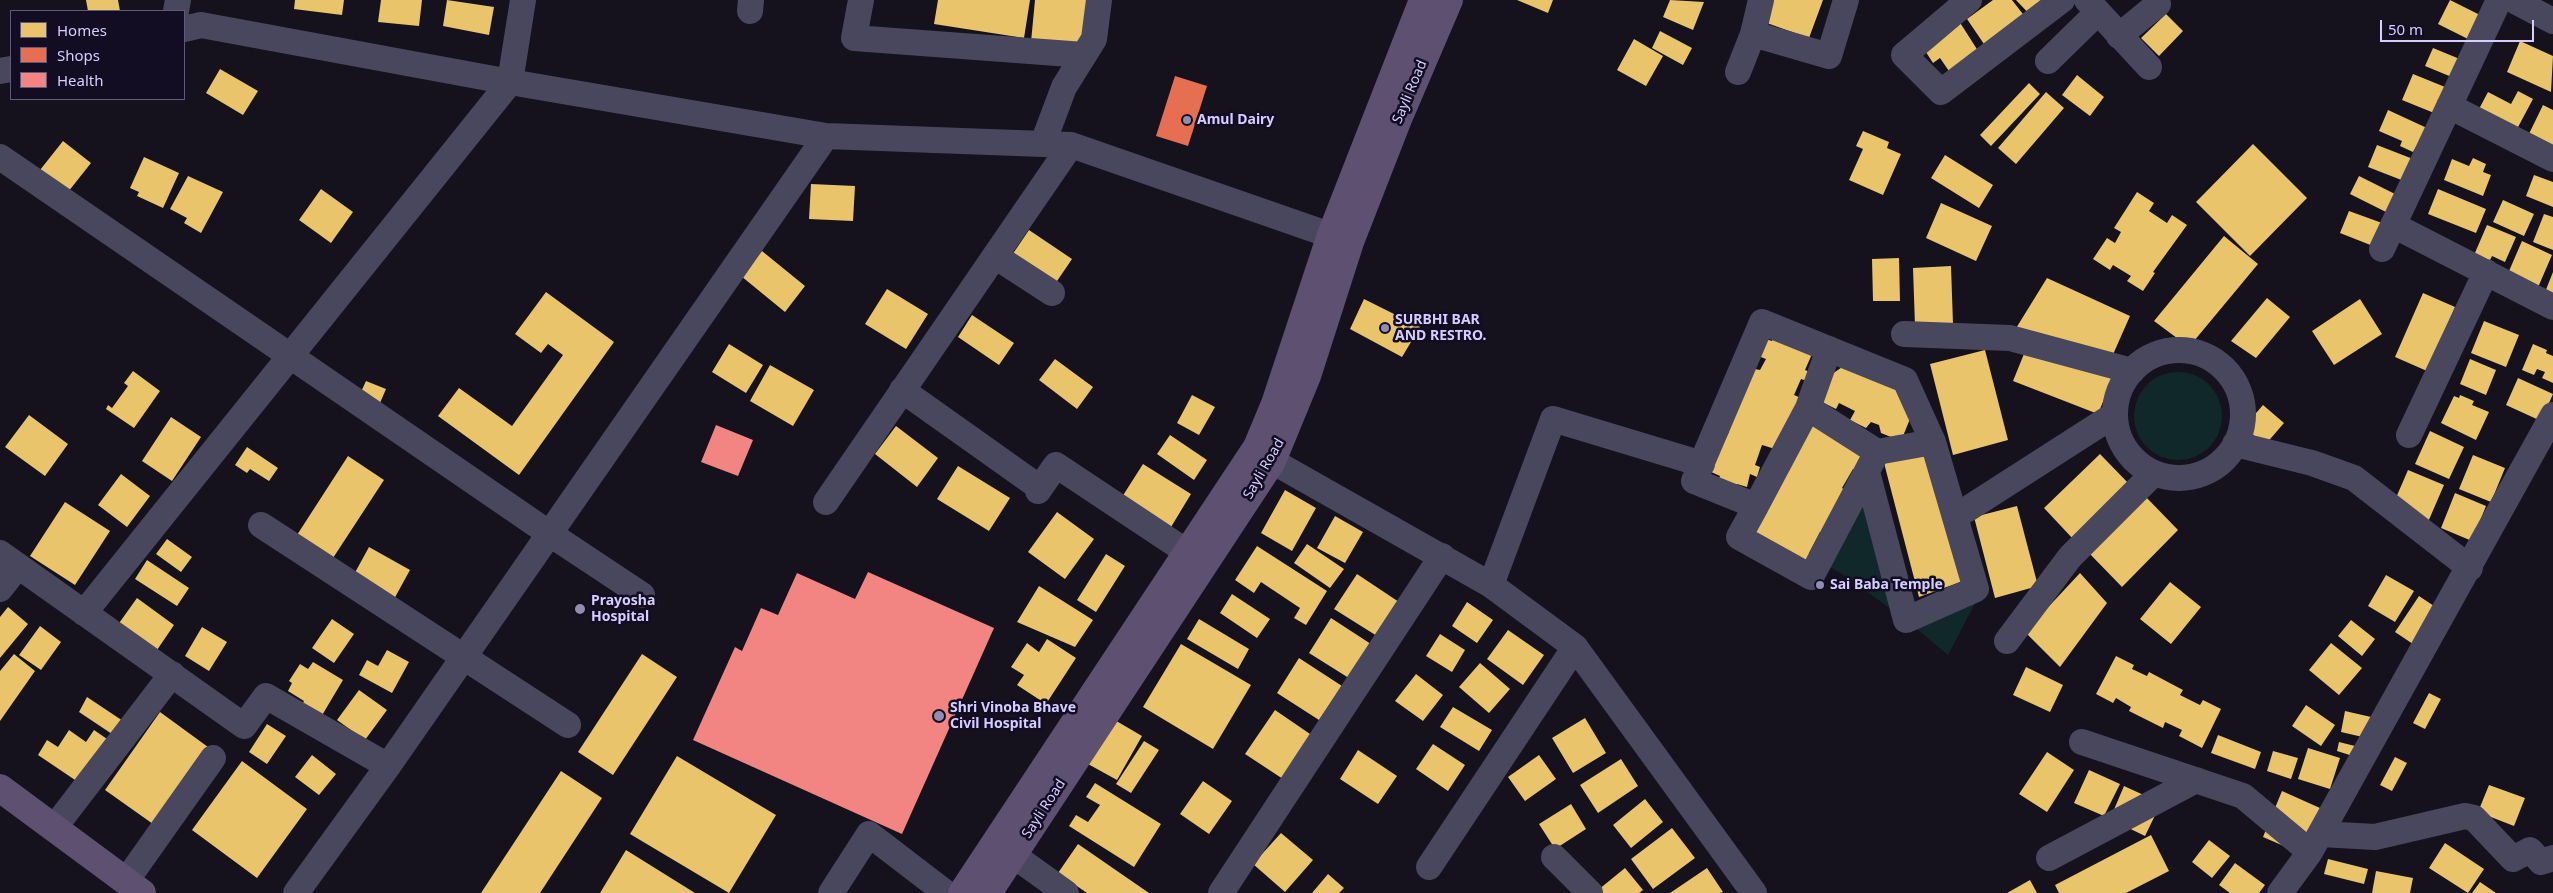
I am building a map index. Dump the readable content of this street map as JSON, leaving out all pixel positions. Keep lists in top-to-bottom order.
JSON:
{
  "streets": {
    "main road": ["Sayli Road"]
  },
  "places": [
    "Amul Dairy",
    "SURBHI BAR AND RESTRO.",
    "Sai Baba Temple",
    "Prayosha Hospital",
    "Shri Vinoba Bhave Civil Hospital"
  ],
  "legend": ["Homes", "Shops", "Health"],
  "scale_bar": "50 m"
}
